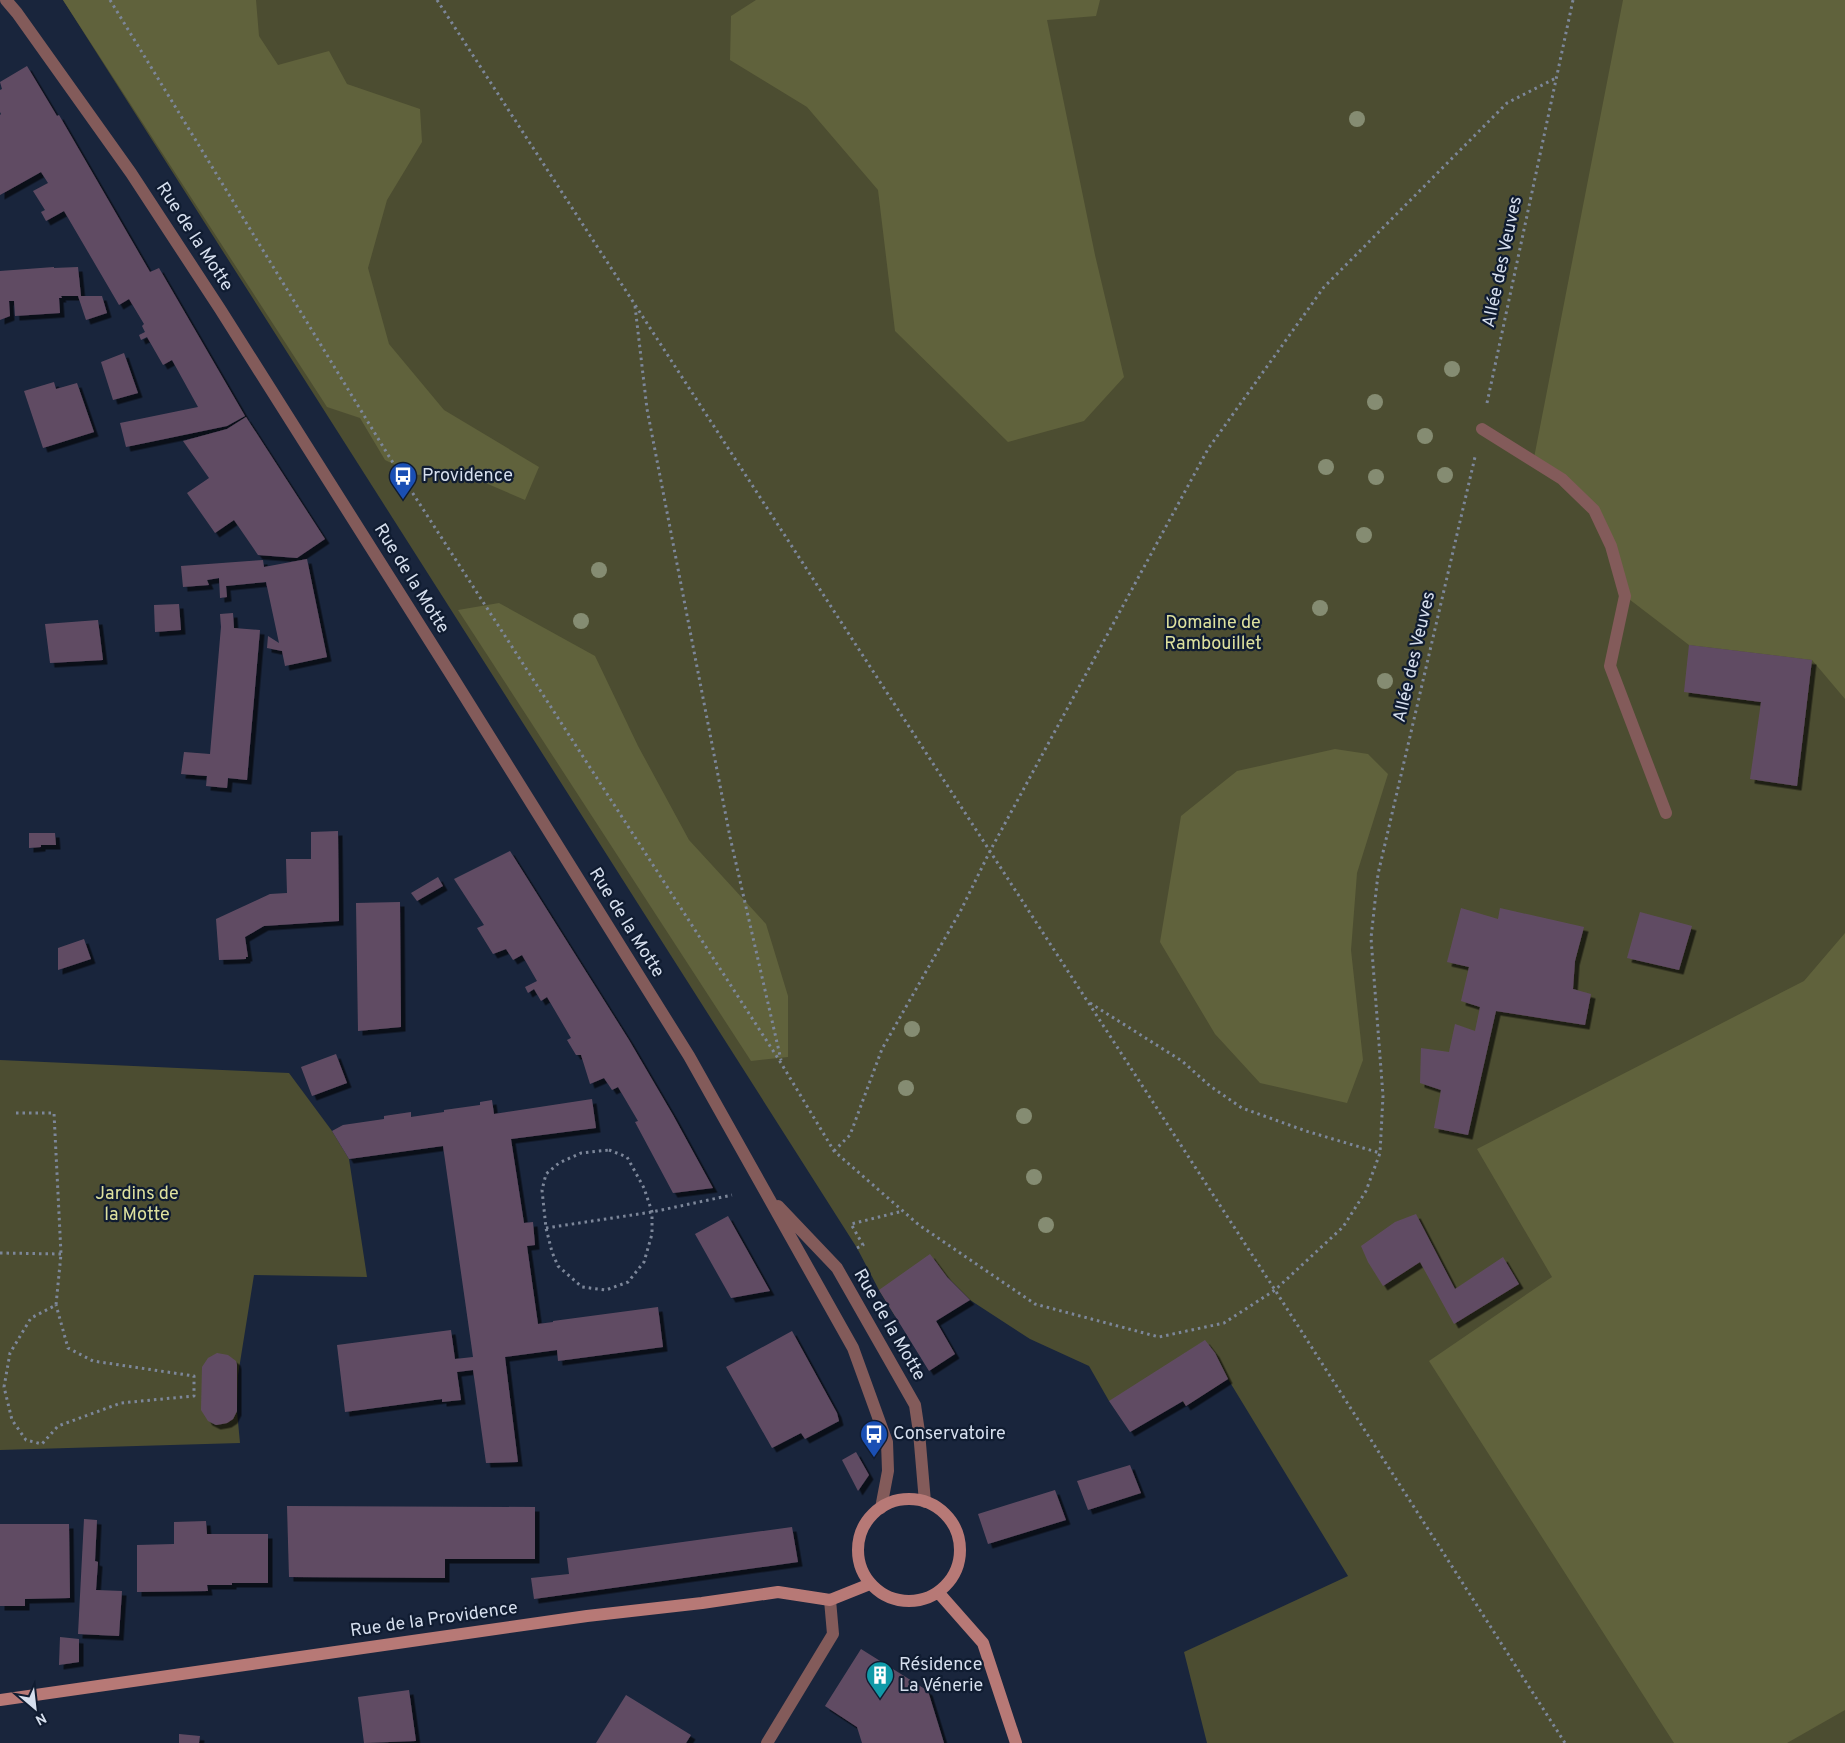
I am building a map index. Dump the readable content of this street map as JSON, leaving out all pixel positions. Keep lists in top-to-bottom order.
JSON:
{
  "streets": {
    "main road": ["Rue de la Providence"],
    "street": ["Rue de la Motte"],
    "path": ["Allée des Veuves"]
  },
  "parks": ["Domaine de Rambouillet", "Jardins de la Motte"],
  "places": {
    "bus stop": ["Providence", "Conservatoire"],
    "building": ["Résidence La Vénerie"]
  },
  "north": "bottom right"
}
